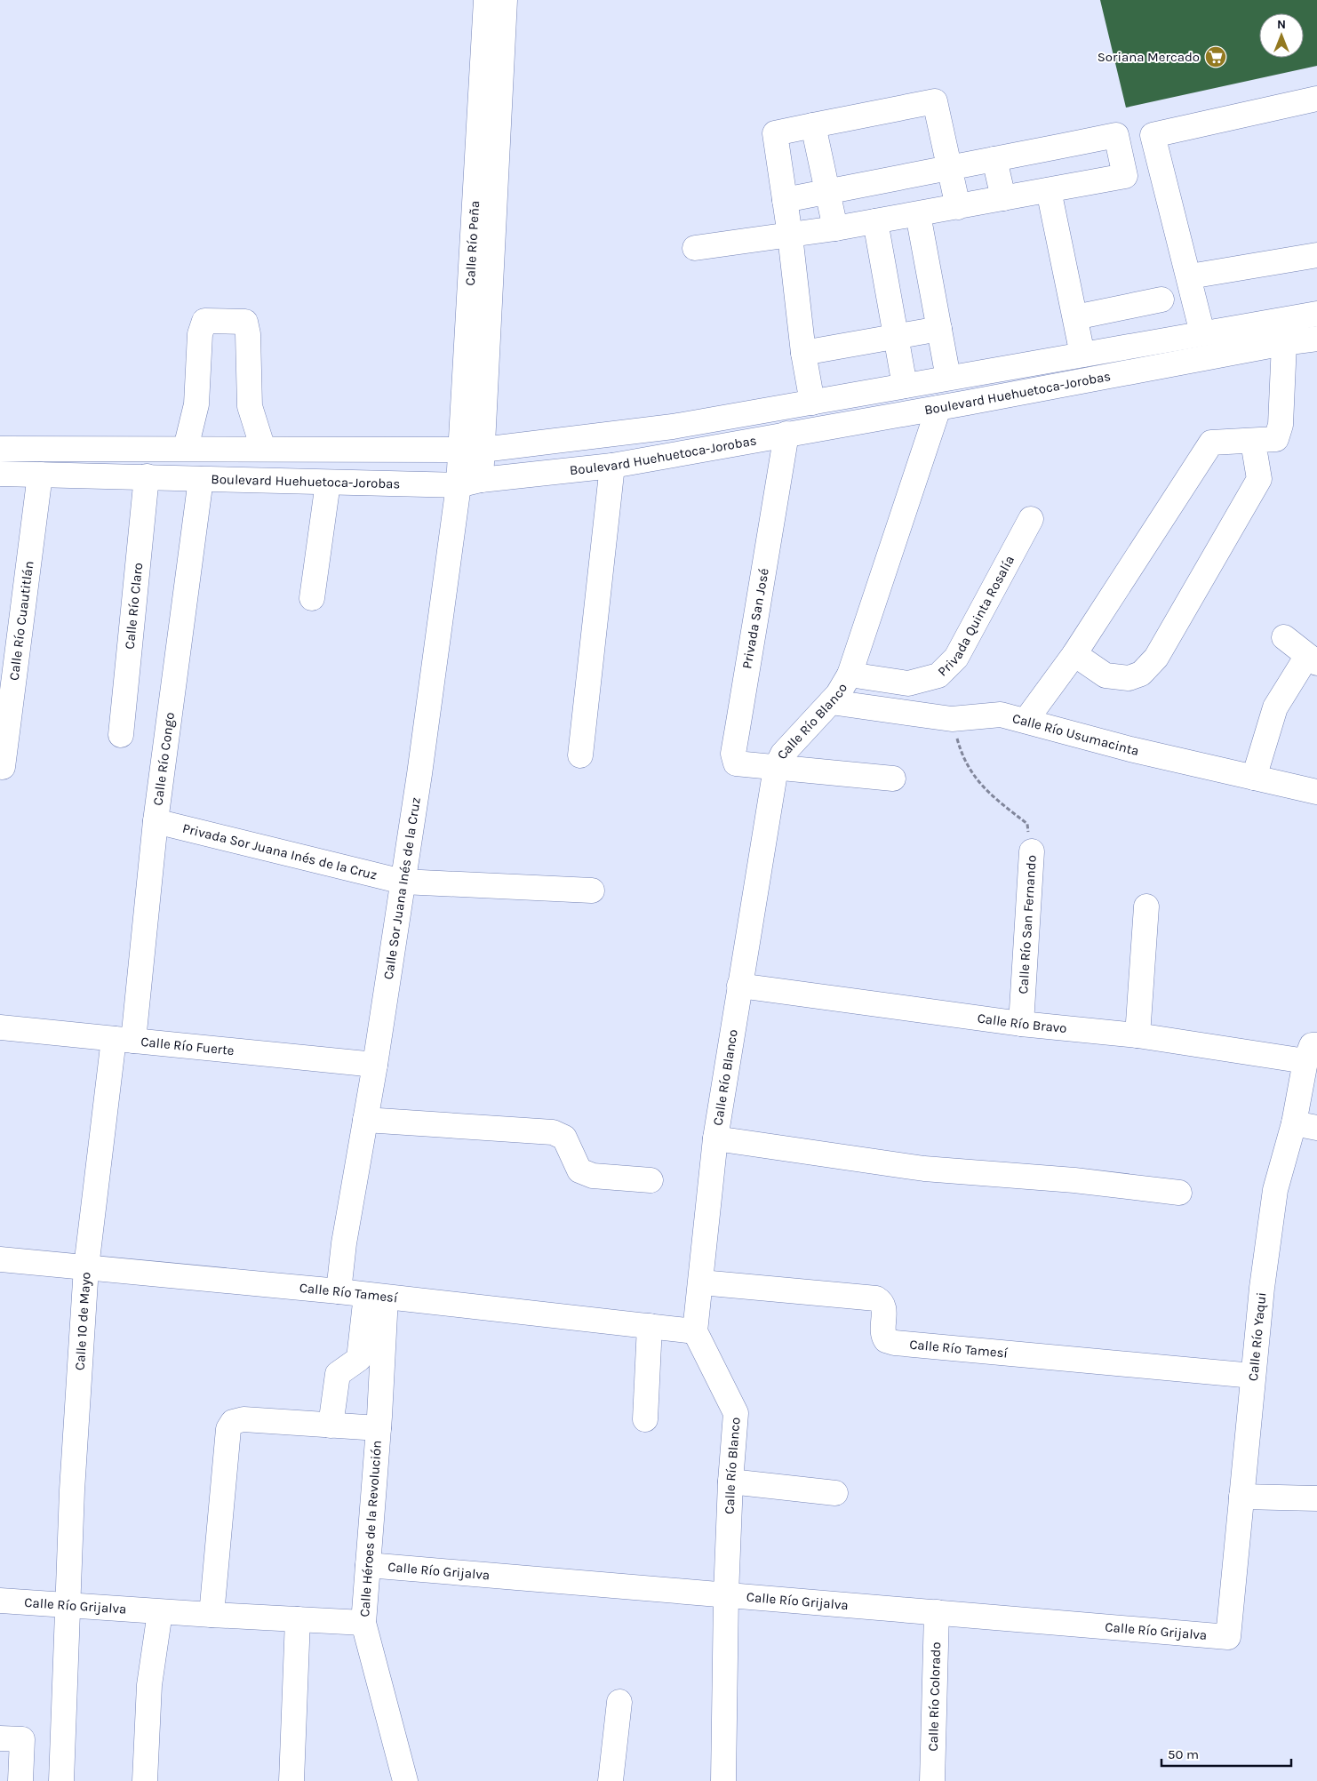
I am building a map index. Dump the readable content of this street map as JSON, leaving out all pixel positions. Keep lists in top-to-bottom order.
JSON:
{
  "streets": {
    "street": [
      "Calle Río Peña",
      "Boulevard Huehuetoca-Jorobas",
      "Calle Río Claro",
      "Privada Quinta Rosalía",
      "Privada San José",
      "Calle Río Cuautitlán",
      "Calle Río Blanco",
      "Calle Río Usumacinta",
      "Calle Río Congo",
      "Privada Sor Juana Inés de la Cruz",
      "Calle Sor Juana Inés de la Cruz",
      "Calle Río San Fernando",
      "Calle Río Bravo",
      "Calle Río Fuerte",
      "Calle Río Tamesí",
      "Calle 10 de Mayo",
      "Calle Río Yaqui",
      "Calle Héroes de la Revolución",
      "Calle Río Grijalva",
      "Calle Río Colorado"
    ]
  },
  "crossings": [
    ["Calle Río Peña", "Boulevard Huehuetoca-Jorobas"],
    ["Calle Río Peña", "Calle Sor Juana Inés de la Cruz"],
    ["Boulevard Huehuetoca-Jorobas", "Calle Río Claro"],
    ["Boulevard Huehuetoca-Jorobas", "Privada San José"],
    ["Boulevard Huehuetoca-Jorobas", "Calle Río Cuautitlán"],
    ["Boulevard Huehuetoca-Jorobas", "Calle Río Blanco"],
    ["Boulevard Huehuetoca-Jorobas", "Calle Río Congo"],
    ["Boulevard Huehuetoca-Jorobas", "Calle Sor Juana Inés de la Cruz"],
    ["Privada Quinta Rosalía", "Calle Río Blanco"],
    ["Privada San José", "Calle Río Blanco"],
    ["Calle Río Blanco", "Calle Río Usumacinta"],
    ["Calle Río Blanco", "Calle Río Bravo"],
    ["Calle Río Blanco", "Calle Río Tamesí"],
    ["Calle Río Blanco", "Calle Río Grijalva"],
    ["Calle Río Usumacinta", "Calle Río San Fernando"],
    ["Calle Río Congo", "Privada Sor Juana Inés de la Cruz"],
    ["Calle Río Congo", "Calle Río Fuerte"],
    ["Calle Río Congo", "Calle 10 de Mayo"],
    ["Privada Sor Juana Inés de la Cruz", "Calle Sor Juana Inés de la Cruz"],
    ["Calle Sor Juana Inés de la Cruz", "Calle Río Fuerte"],
    ["Calle Sor Juana Inés de la Cruz", "Calle Río Tamesí"],
    ["Calle Río San Fernando", "Calle Río Bravo"],
    ["Calle Río Bravo", "Calle Río Yaqui"],
    ["Calle Río Fuerte", "Calle 10 de Mayo"],
    ["Calle Río Tamesí", "Calle 10 de Mayo"],
    ["Calle Río Tamesí", "Calle Río Yaqui"],
    ["Calle Río Tamesí", "Calle Héroes de la Revolución"],
    ["Calle 10 de Mayo", "Calle Río Grijalva"],
    ["Calle Río Yaqui", "Calle Río Grijalva"],
    ["Calle Héroes de la Revolución", "Calle Río Grijalva"],
    ["Calle Río Grijalva", "Calle Río Colorado"]
  ],
  "places": {
    "supermarket": ["Soriana Mercado"]
  },
  "scale_bar": "50 m",
  "north": "top"
}
